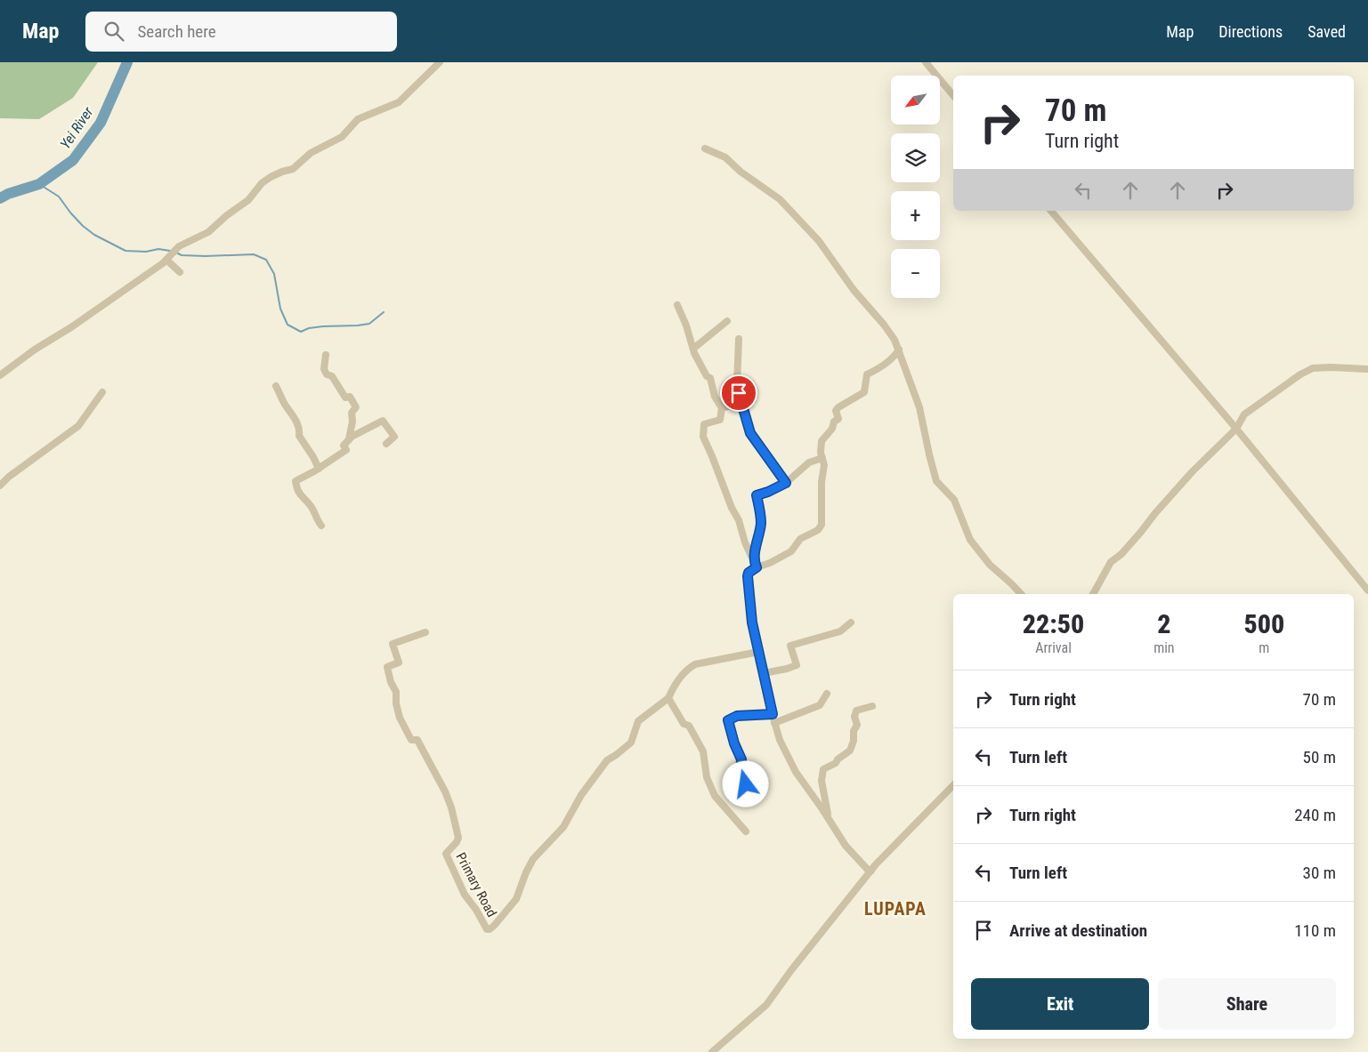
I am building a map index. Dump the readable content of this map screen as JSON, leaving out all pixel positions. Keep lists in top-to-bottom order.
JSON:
{
  "streets": {
    "street": ["Primary Road"]
  },
  "districts": ["LUPAPA"],
  "water": ["Yei River"],
  "north": "bottom left",
  "page": {
    "header": "Map",
    "search": "Search here",
    "nav": ["Map", "Directions", "Saved"],
    "map_buttons": ["+", "−"],
    "turn": ["70 m", "Turn right"],
    "eta": [
      "22:50",
      "Arrival",
      "2",
      "min",
      "500",
      "m"
    ],
    "list": [
      {
        "name": "Turn right",
        "value": "70 m"
      },
      {
        "name": "Turn left",
        "value": "50 m"
      },
      {
        "name": "Turn right",
        "value": "240 m"
      },
      {
        "name": "Turn left",
        "value": "30 m"
      },
      {
        "name": "Arrive at destination",
        "value": "110 m"
      }
    ],
    "buttons": ["Exit", "Share"]
  }
}
